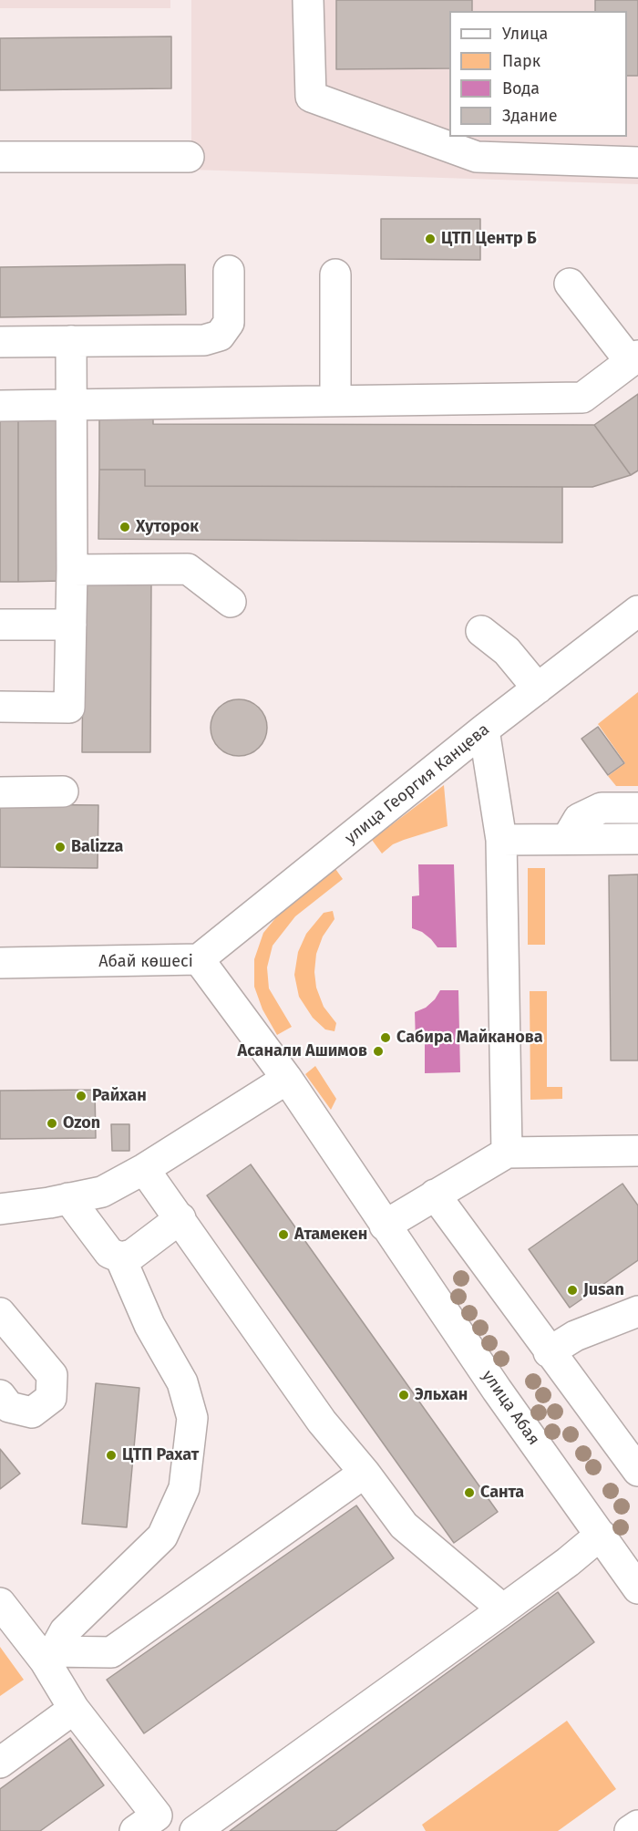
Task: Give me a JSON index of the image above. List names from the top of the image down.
{
  "streets": {
    "street": ["улица Георгия Канцева", "Абай көшесі", "улица Абая"]
  },
  "crossings": [
    ["улица Георгия Канцева", "Абай көшесі"],
    ["Абай көшесі", "улица Абая"]
  ],
  "places": [
    "ЦТП Центр Б",
    "Хуторок",
    "Balizza",
    "Сабира Майканова",
    "Асанали Ашимов",
    "Райхан",
    "Ozon",
    "Атамекен",
    "Jusan",
    "Эльхан",
    "ЦТП Рахат",
    "Санта"
  ],
  "legend": [
    "Улица",
    "Парк",
    "Вода",
    "Здание"
  ]
}
